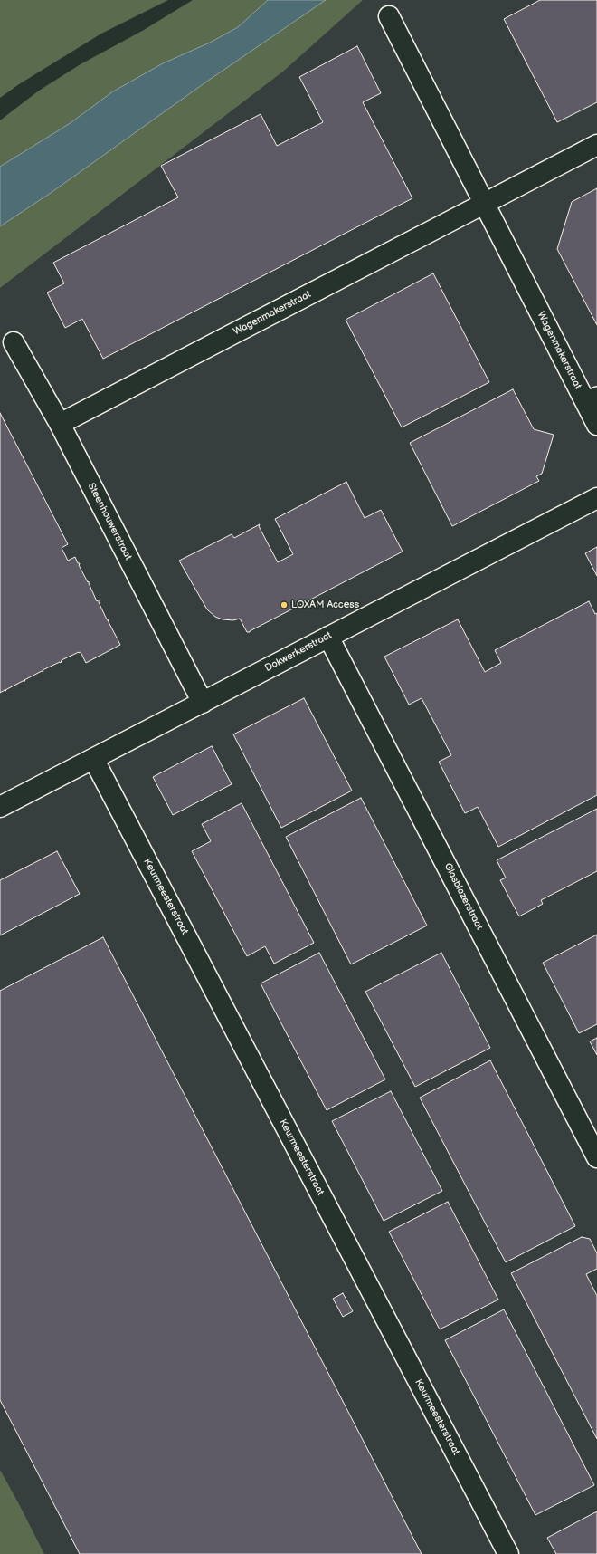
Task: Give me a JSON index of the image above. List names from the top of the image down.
{
  "streets": {
    "street": [
      "Wagenmakerstraat",
      "Steenhouwerstraat",
      "Dokwerkerstraat",
      "Keurmeesterstraat",
      "Glasblazerstraat"
    ]
  },
  "crossings": [
    ["Wagenmakerstraat", "Steenhouwerstraat"],
    ["Steenhouwerstraat", "Dokwerkerstraat"],
    ["Dokwerkerstraat", "Keurmeesterstraat"],
    ["Dokwerkerstraat", "Glasblazerstraat"]
  ],
  "places": ["LOXAM Access"]
}
